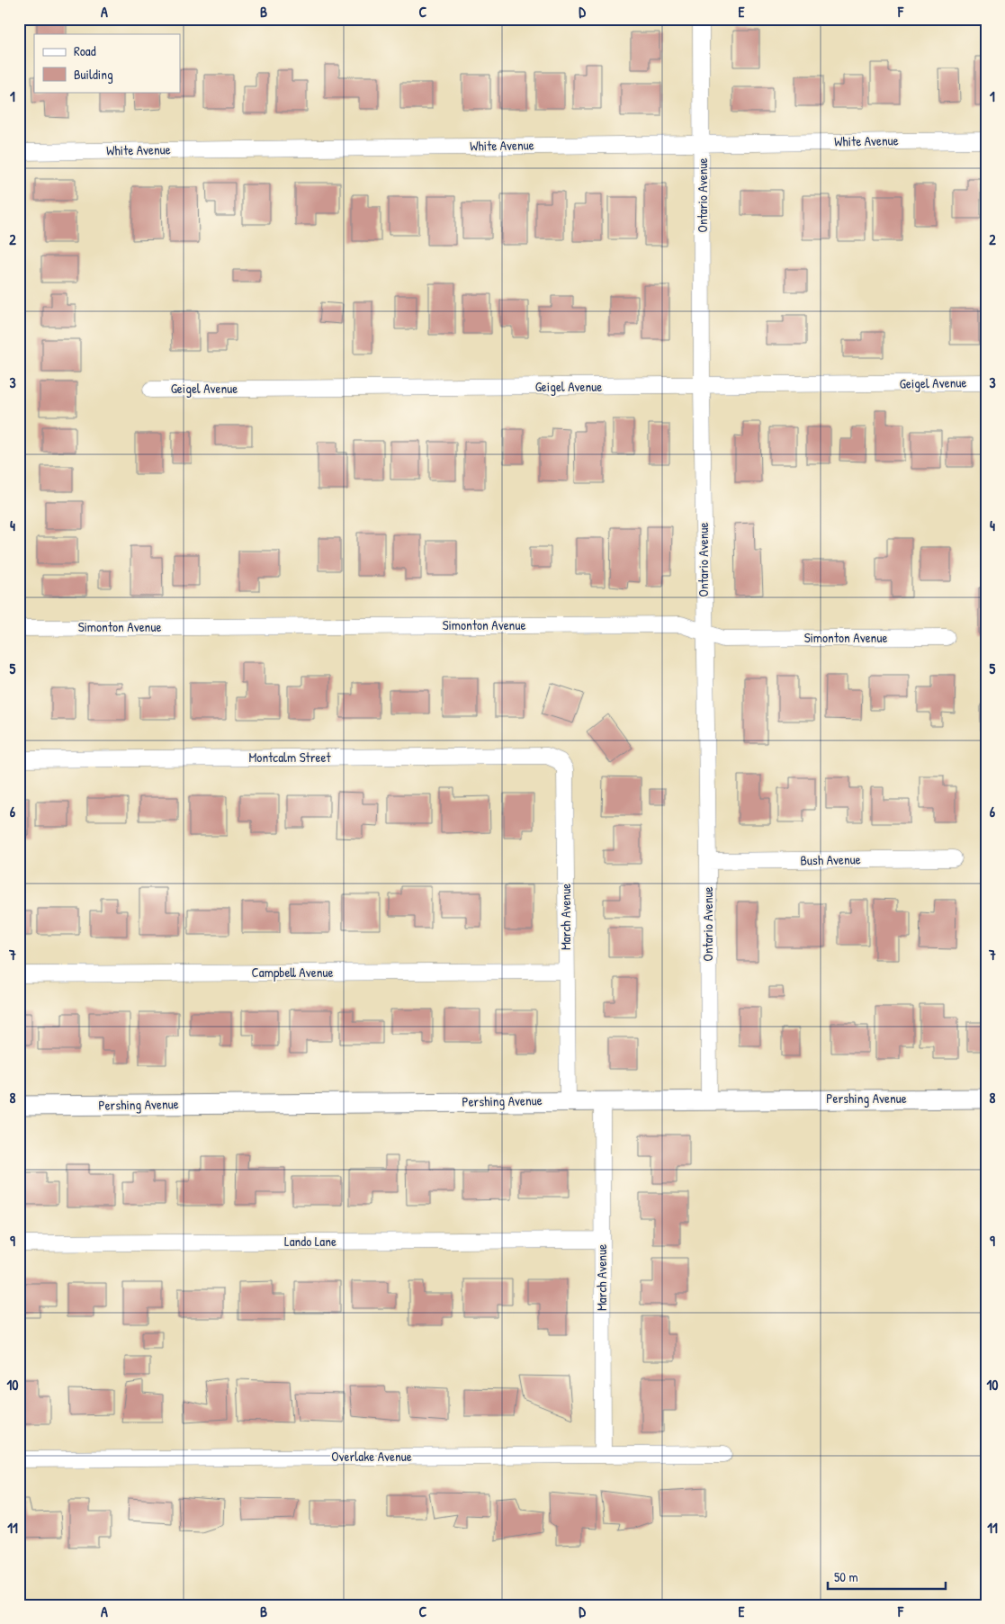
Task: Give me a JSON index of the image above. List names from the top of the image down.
{
  "streets": {
    "street": [
      "White Avenue",
      "Ontario Avenue",
      "Geigel Avenue",
      "Simonton Avenue",
      "Montcalm Street",
      "Bush Avenue",
      "March Avenue",
      "Campbell Avenue",
      "Pershing Avenue",
      "Lando Lane",
      "Overlake Avenue"
    ]
  },
  "crossings": [
    ["White Avenue", "Ontario Avenue"],
    ["Ontario Avenue", "Geigel Avenue"],
    ["Ontario Avenue", "Simonton Avenue"],
    ["Ontario Avenue", "Bush Avenue"],
    ["Ontario Avenue", "Pershing Avenue"],
    ["Montcalm Street", "March Avenue"],
    ["March Avenue", "Campbell Avenue"],
    ["March Avenue", "Pershing Avenue"],
    ["March Avenue", "Lando Lane"],
    ["March Avenue", "Overlake Avenue"]
  ],
  "legend": ["Road", "Building"],
  "scale_bar": "50 m",
  "grid": {
    "columns": [
      "A",
      "B",
      "C",
      "D",
      "E",
      "F"
    ],
    "rows": [
      "1",
      "2",
      "3",
      "4",
      "5",
      "6",
      "7",
      "8",
      "9",
      "10",
      "11"
    ]
  }
}
